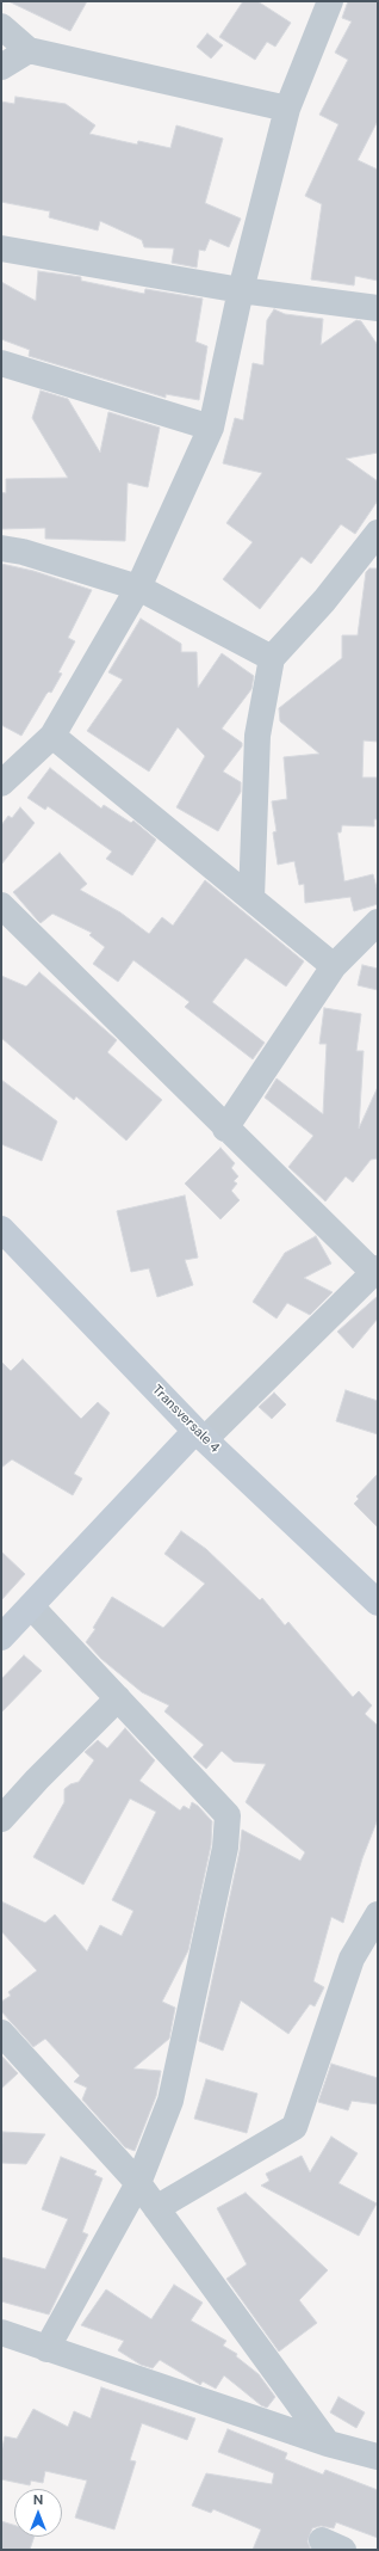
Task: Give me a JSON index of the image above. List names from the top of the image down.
{
  "streets": {
    "main road": ["Transversale 4"]
  },
  "north": "top"
}
